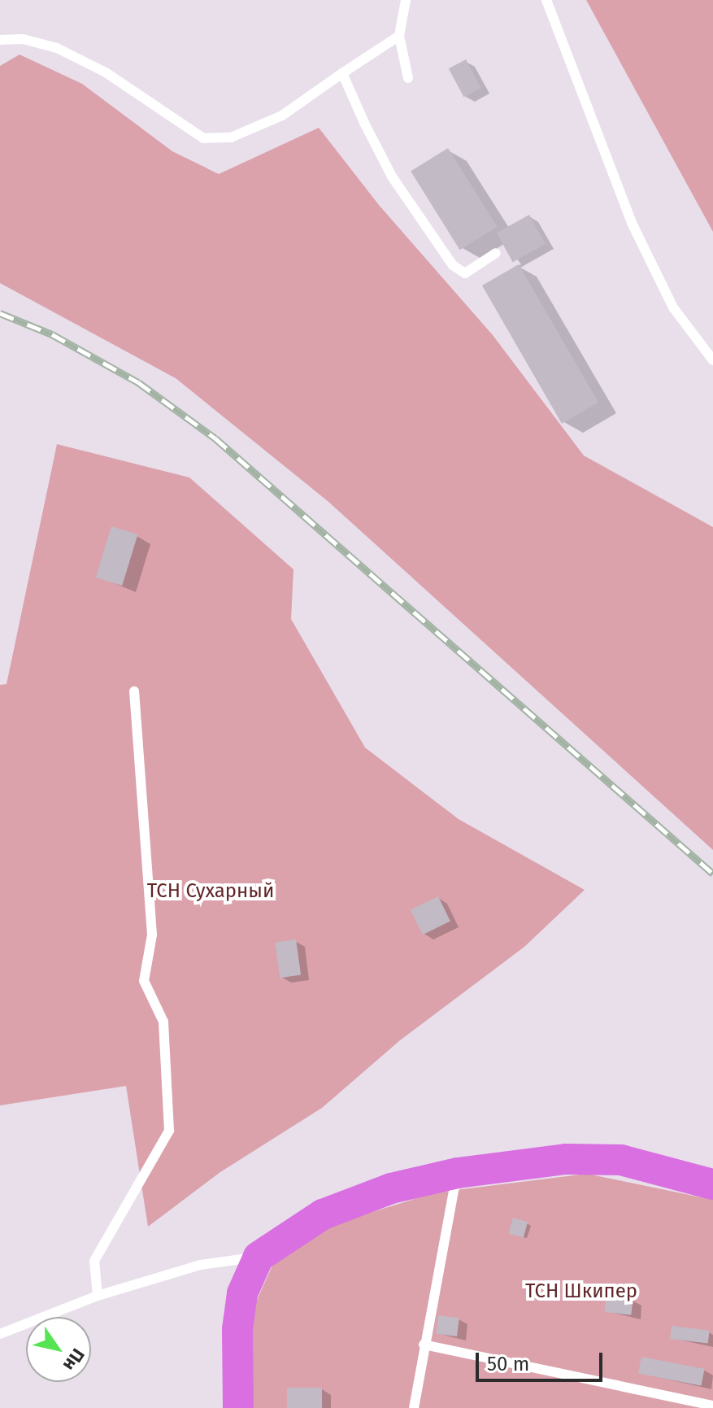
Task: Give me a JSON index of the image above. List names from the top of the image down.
{
  "parks": ["ТСН Сухарный", "ТСН Шкипер"],
  "scale_bar": "50 m",
  "north": "bottom right"
}
